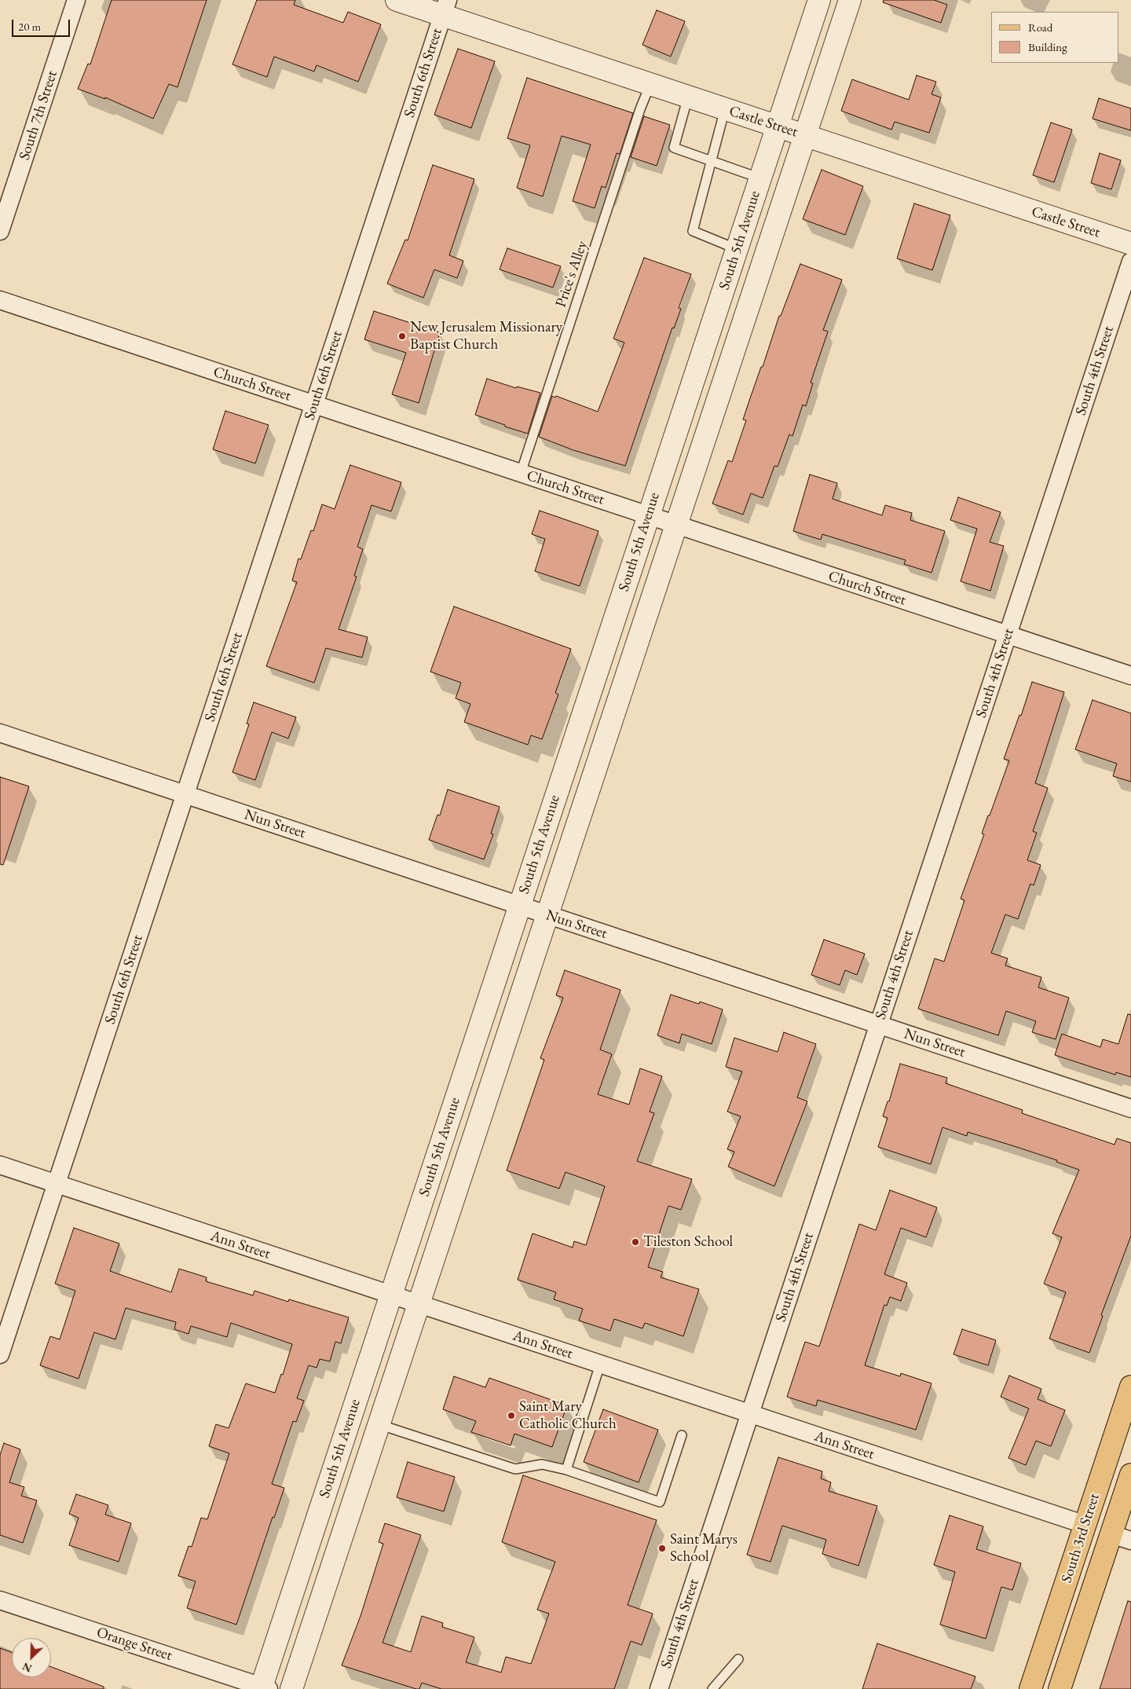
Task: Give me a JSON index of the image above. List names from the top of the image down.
{
  "streets": {
    "main road": ["South 3rd Street"],
    "street": [
      "South 6th Street",
      "South 7th Street",
      "Castle Street",
      "South 5th Avenue",
      "South 4th Street",
      "Church Street",
      "Nun Street",
      "Ann Street",
      "Orange Street"
    ],
    "lane": ["Price's Alley"]
  },
  "crossings": [
    ["South 6th Street", "Castle Street"],
    ["South 6th Street", "Church Street"],
    ["South 6th Street", "Nun Street"],
    ["South 6th Street", "Ann Street"],
    ["Castle Street", "South 5th Avenue"],
    ["Castle Street", "Price's Alley"],
    ["South 5th Avenue", "Church Street"],
    ["South 5th Avenue", "Nun Street"],
    ["South 5th Avenue", "Ann Street"],
    ["South 5th Avenue", "Orange Street"],
    ["Price's Alley", "Church Street"],
    ["South 4th Street", "Church Street"],
    ["South 4th Street", "Nun Street"],
    ["South 4th Street", "Ann Street"],
    ["Ann Street", "South 3rd Street"]
  ],
  "places": [
    "New Jerusalem Missionary Baptist Church",
    "Tileston School",
    "Saint Mary Catholic Church",
    "Saint Marys School"
  ],
  "legend": ["Road", "Building"],
  "scale_bar": "20 m",
  "north": "bottom left"
}
